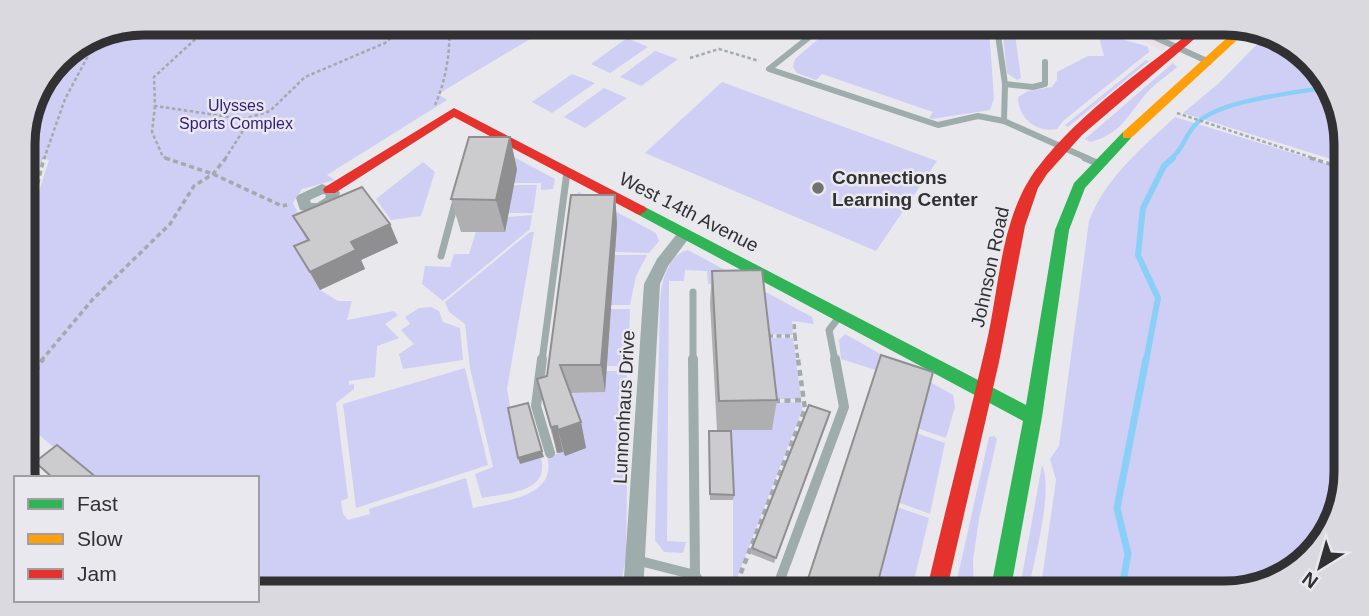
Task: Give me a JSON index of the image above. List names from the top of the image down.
{
  "streets": {
    "main road": ["West 14th Avenue", "Johnson Road"],
    "street": ["Lunnonhaus Drive"]
  },
  "crossings": [
    ["West 14th Avenue", "Johnson Road"],
    ["West 14th Avenue", "Lunnonhaus Drive"]
  ],
  "parks": ["Ulysses Sports Complex"],
  "places": ["Connections Learning Center"],
  "legend": ["Fast", "Slow", "Jam"],
  "north": "bottom left"
}
